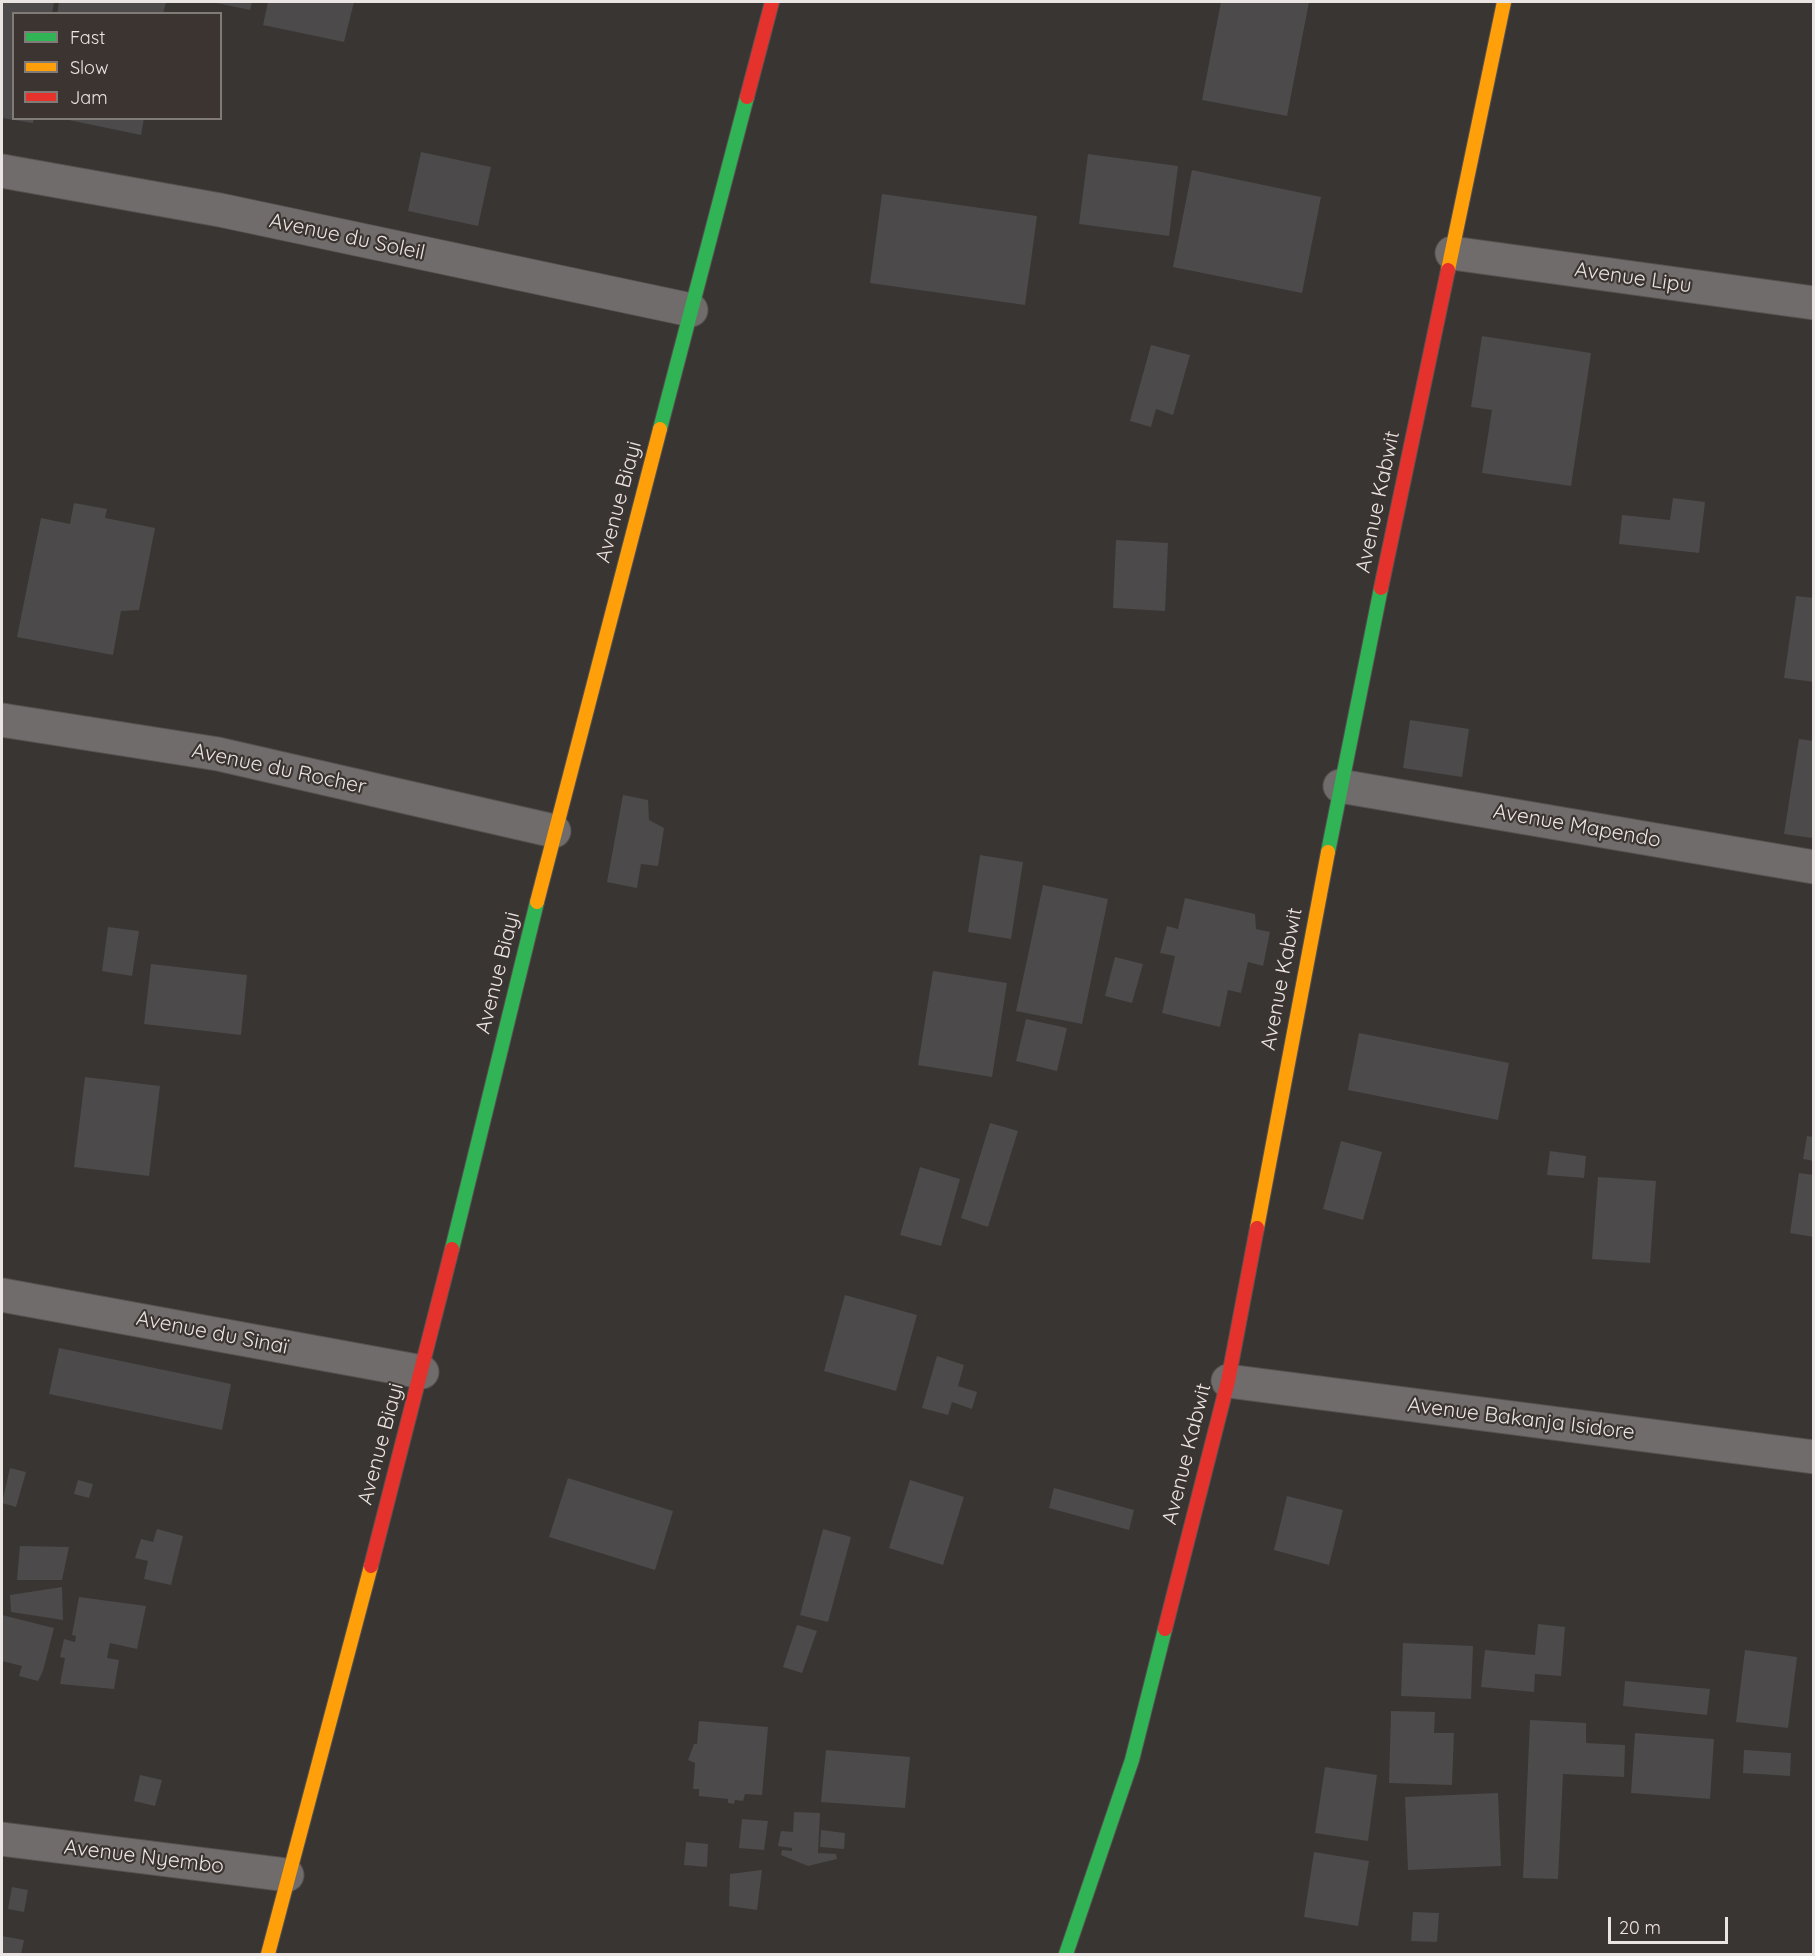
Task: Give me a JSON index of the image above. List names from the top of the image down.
{
  "streets": {
    "street": [
      "Avenue du Soleil",
      "Avenue Lipu",
      "Avenue Biayi",
      "Avenue Kabwit",
      "Avenue du Rocher",
      "Avenue Mapendo",
      "Avenue du Sinaï",
      "Avenue Bakanja Isidore",
      "Avenue Nyembo"
    ]
  },
  "crossings": [
    ["Avenue du Soleil", "Avenue Biayi"],
    ["Avenue Lipu", "Avenue Kabwit"],
    ["Avenue Biayi", "Avenue du Rocher"],
    ["Avenue Biayi", "Avenue du Sinaï"],
    ["Avenue Biayi", "Avenue Nyembo"],
    ["Avenue Kabwit", "Avenue Mapendo"],
    ["Avenue Kabwit", "Avenue Bakanja Isidore"]
  ],
  "legend": ["Fast", "Slow", "Jam"],
  "scale_bar": "20 m"
}
